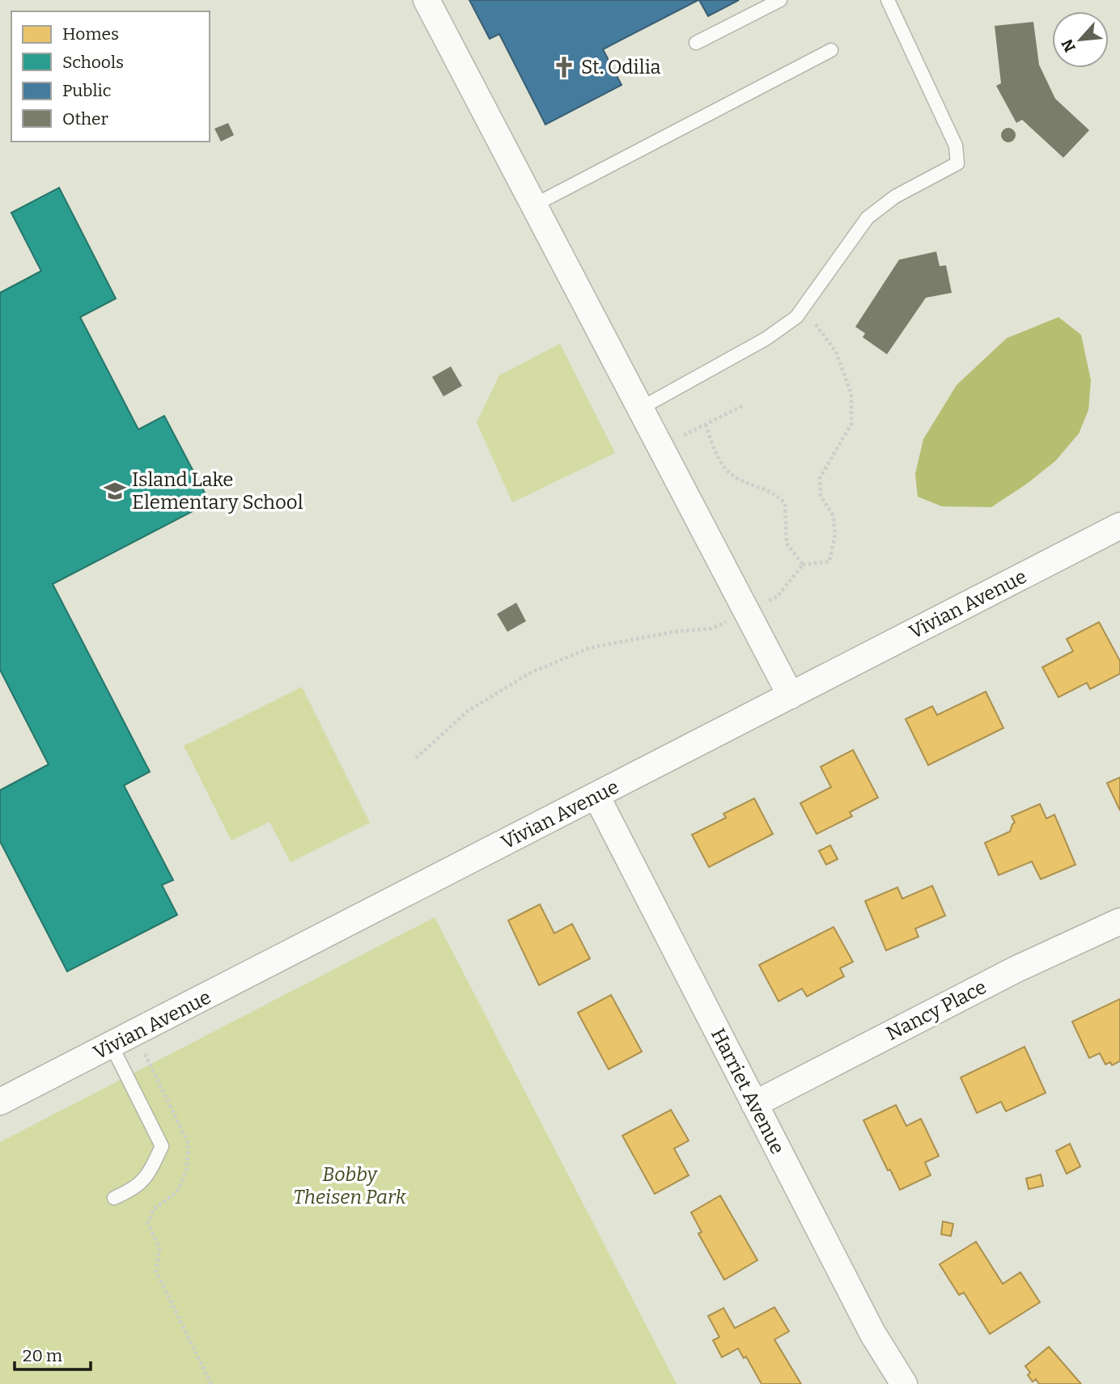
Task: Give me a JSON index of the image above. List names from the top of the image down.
{
  "streets": {
    "street": ["Vivian Avenue", "Nancy Place", "Harriet Avenue"]
  },
  "crossings": [
    ["Vivian Avenue", "Harriet Avenue"],
    ["Nancy Place", "Harriet Avenue"]
  ],
  "parks": ["Bobby Theisen Park"],
  "places": {
    "church": ["St. Odilia"],
    "school or university": ["Island Lake Elementary School"]
  },
  "legend": [
    "Homes",
    "Schools",
    "Public",
    "Other"
  ],
  "scale_bar": "20 m",
  "north": "bottom left"
}
